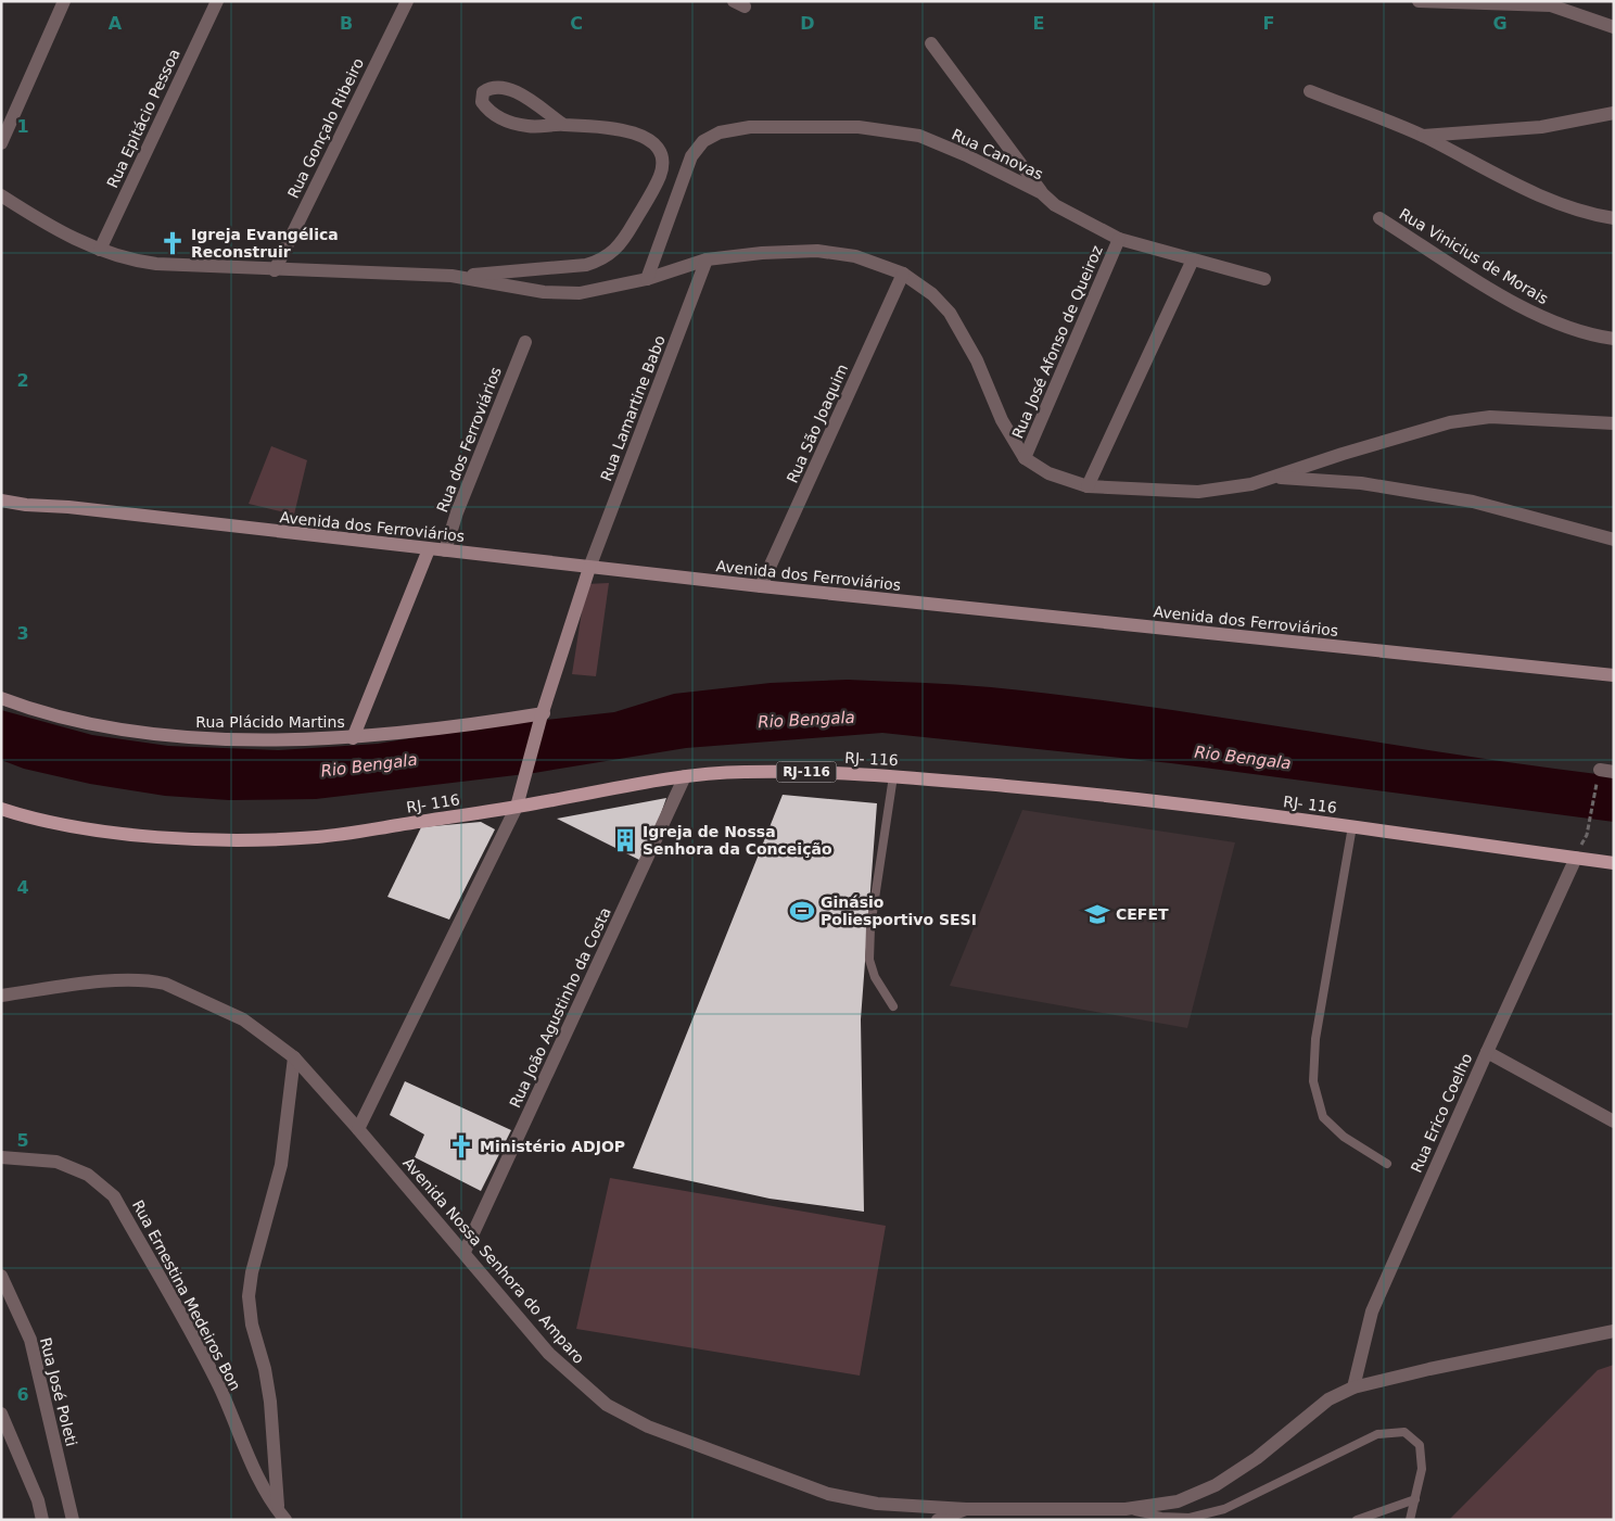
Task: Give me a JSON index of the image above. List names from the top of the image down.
{
  "streets": {
    "main road": [
      "Avenida dos Ferroviários",
      "Rua Plácido Martins",
      "RJ- 116",
      "RJ-116"
    ],
    "street": [
      "Rua Epitácio Pessoa",
      "Rua Gonçalo Ribeiro",
      "Rua Canovas",
      "Rua Vinicius de Morais",
      "Rua José Afonso de Queiroz",
      "Rua Lamartine Babo",
      "Rua São Joaquim",
      "Rua dos Ferroviários",
      "Rua João Agustinho da Costa",
      "Rua Erico Coelho",
      "Avenida Nossa Senhora do Amparo",
      "Rua Ernestina Medeiros Bon",
      "Rua José Poleti"
    ]
  },
  "crossings": [
    ["Rua Canovas", "Rua José Afonso de Queiroz"],
    ["Rua Lamartine Babo", "Avenida dos Ferroviários"],
    ["Rua São Joaquim", "Avenida dos Ferroviários"],
    ["Rua dos Ferroviários", "Avenida dos Ferroviários"],
    ["RJ- 116", "Rua João Agustinho da Costa"],
    ["RJ- 116", "Rua Erico Coelho"],
    ["Rua João Agustinho da Costa", "Avenida Nossa Senhora do Amparo"],
    ["Rua Erico Coelho", "Avenida Nossa Senhora do Amparo"]
  ],
  "water": ["Rio Bengala"],
  "places": {
    "church": ["Igreja Evangélica Reconstruir", "Ministério ADJOP"],
    "building": ["Igreja de Nossa Senhora da Conceição"],
    "sports": ["Ginásio Poliesportivo SESI"],
    "school or university": ["CEFET"]
  },
  "grid": {
    "columns": [
      "A",
      "B",
      "C",
      "D",
      "E",
      "F",
      "G"
    ],
    "rows": [
      "1",
      "2",
      "3",
      "4",
      "5",
      "6"
    ]
  }
}
